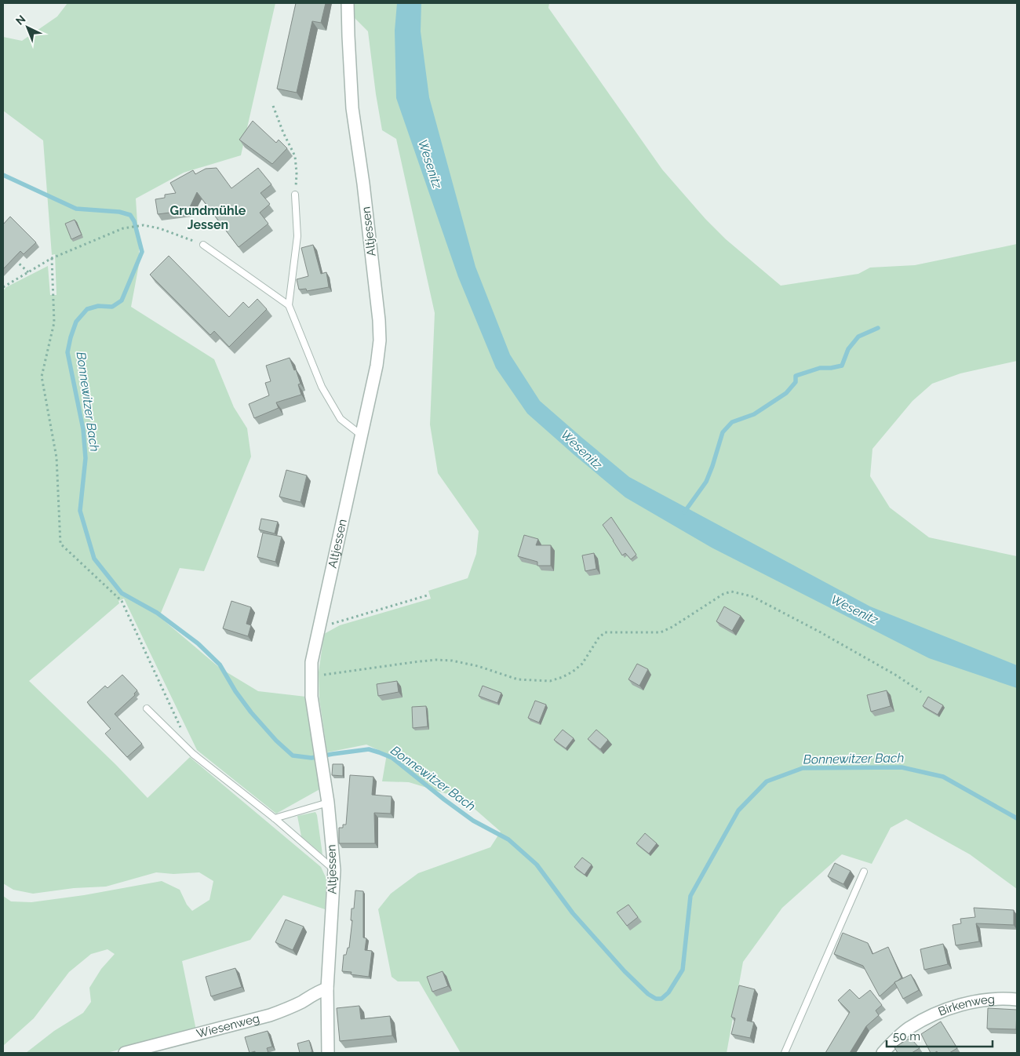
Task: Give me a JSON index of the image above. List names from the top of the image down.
{
  "streets": {
    "street": ["Altjessen", "Birkenweg", "Wiesenweg"]
  },
  "crossings": [
    ["Altjessen", "Wiesenweg"]
  ],
  "districts": ["Grundmühle Jessen"],
  "water": ["Wesenitz", "Bonnewitzer Bach"],
  "scale_bar": "50 m",
  "north": "top left"
}
